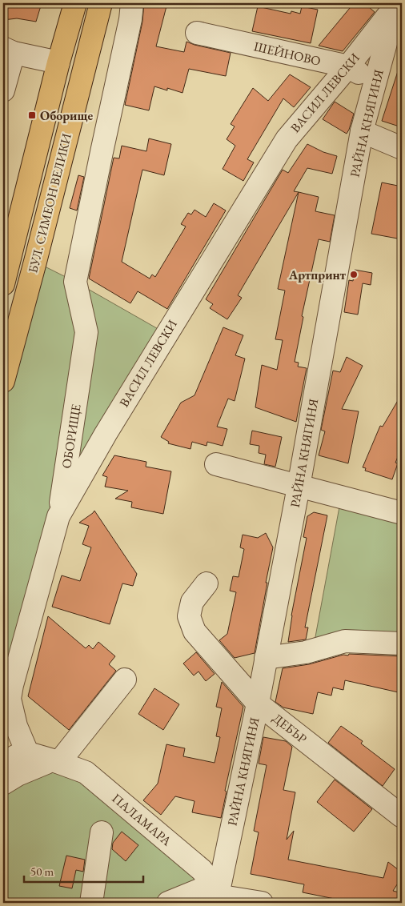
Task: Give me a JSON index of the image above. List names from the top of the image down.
{
  "streets": {
    "main road": ["БУЛ. СИМЕОН ВЕЛИКИ"],
    "street": [
      "ШЕЙНОВО",
      "ВАСИЛ ЛЕВСКИ",
      "РАЙНА КНЯГИНЯ",
      "ОБОРИЩЕ",
      "ДЕБЪР",
      "ПАЛАМАРА"
    ]
  },
  "crossings": [
    ["ШЕЙНОВО", "ВАСИЛ ЛЕВСКИ"],
    ["ШЕЙНОВО", "РАЙНА КНЯГИНЯ"],
    ["ВАСИЛ ЛЕВСКИ", "РАЙНА КНЯГИНЯ"],
    ["ВАСИЛ ЛЕВСКИ", "ОБОРИЩЕ"],
    ["ВАСИЛ ЛЕВСКИ", "ПАЛАМАРА"],
    ["РАЙНА КНЯГИНЯ", "ДЕБЪР"],
    ["РАЙНА КНЯГИНЯ", "ПАЛАМАРА"]
  ],
  "places": {
    "transit": ["Оборище"],
    "other": ["Артпринт"]
  },
  "scale_bar": "50 m"
}
